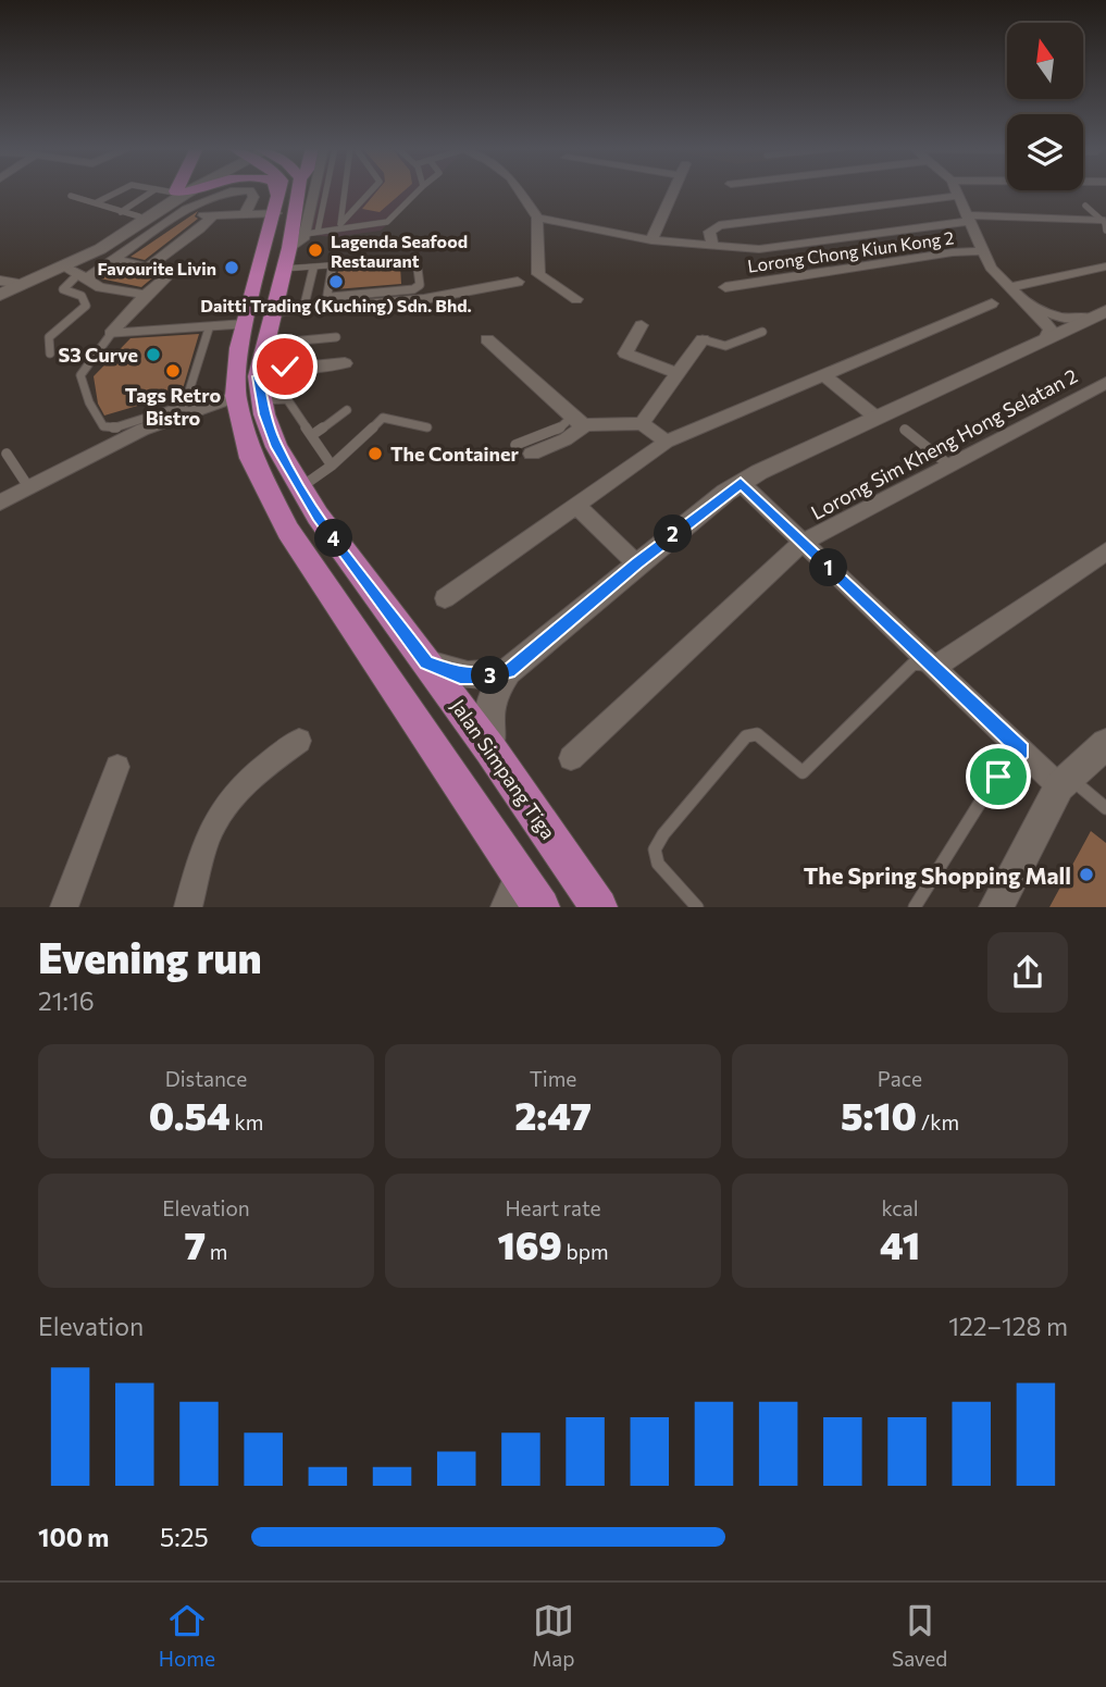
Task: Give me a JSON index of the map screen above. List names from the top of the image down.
{
  "streets": {
    "main road": ["Jalan Simpang Tiga"],
    "street": ["Lorong Chong Kiun Kong 2", "Lorong Sim Kheng Hong Selatan 2"]
  },
  "places": [
    "Lagenda Seafood Restaurant",
    "Favourite Livin",
    "Daitti Trading (Kuching) Sdn. Bhd.",
    "S3 Curve",
    "Tags Retro Bistro",
    "The Container",
    "The Spring Shopping Mall"
  ],
  "north": "top",
  "page": {
    "pins": [
      "2",
      "4",
      "1",
      "3"
    ],
    "heading": ["Evening run", "21:16"],
    "stats": [
      ["Distance", "0.54 km"],
      ["Time", "2:47"],
      ["Pace", "5:10 /km"],
      ["Elevation", "7 m"],
      ["Heart rate", "169 bpm"],
      ["kcal", "41"]
    ],
    "chart": ["Elevation", "122–128 m"],
    "list": [
      {
        "name": "100 m",
        "note": "5:25"
      }
    ],
    "tabs": ["Home", "Map", "Saved"]
  }
}
